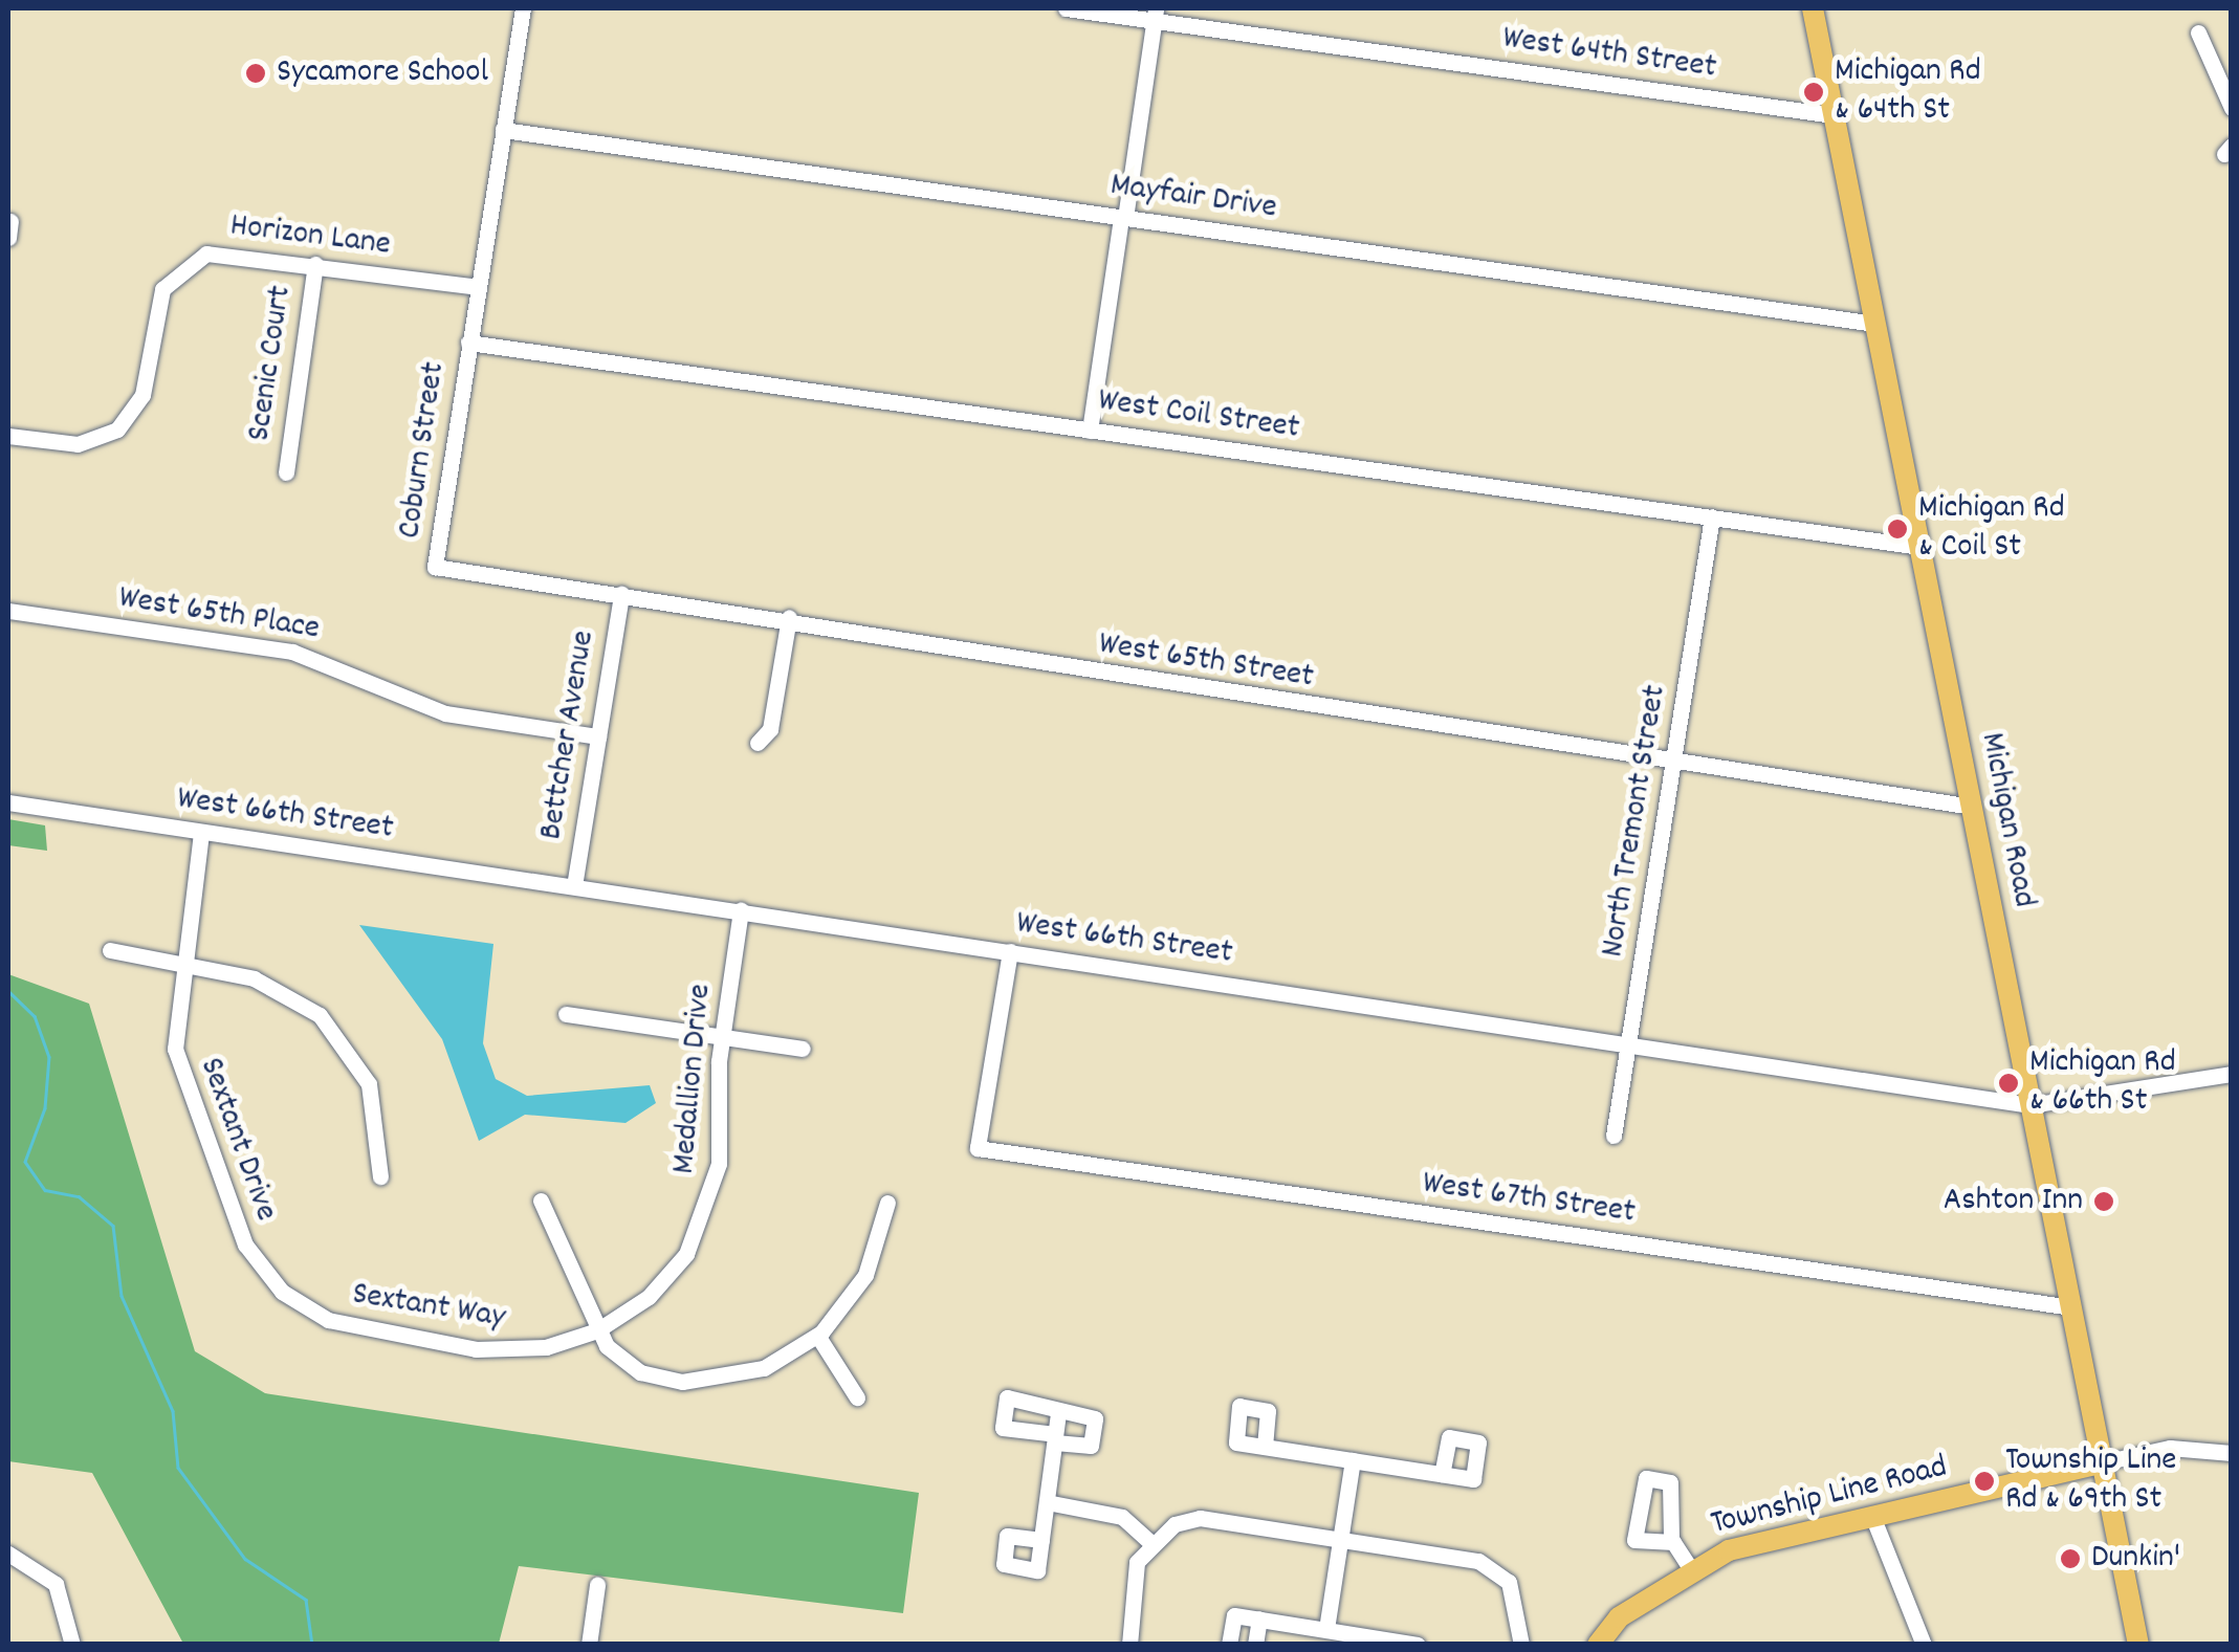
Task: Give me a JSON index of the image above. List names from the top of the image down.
{
  "streets": {
    "main road": ["Michigan Road", "Township Line Road"],
    "street": [
      "West 64th Street",
      "Mayfair Drive",
      "Horizon Lane",
      "Scenic Court",
      "West Coil Street",
      "Coburn Street",
      "West 65th Place",
      "West 65th Street",
      "Bettcher Avenue",
      "West 66th Street",
      "North Tremont Street",
      "Medallion Drive",
      "Sextant Drive",
      "West 67th Street",
      "Sextant Way"
    ]
  },
  "crossings": [
    ["West 64th Street", "Michigan Road"],
    ["Mayfair Drive", "Coburn Street"],
    ["Mayfair Drive", "Michigan Road"],
    ["Horizon Lane", "Scenic Court"],
    ["Horizon Lane", "Coburn Street"],
    ["West Coil Street", "Coburn Street"],
    ["West Coil Street", "Michigan Road"],
    ["West Coil Street", "North Tremont Street"],
    ["Coburn Street", "West 65th Street"],
    ["West 65th Place", "Bettcher Avenue"],
    ["West 65th Street", "Bettcher Avenue"],
    ["West 65th Street", "Michigan Road"],
    ["West 65th Street", "North Tremont Street"],
    ["Bettcher Avenue", "West 66th Street"],
    ["West 66th Street", "Michigan Road"],
    ["West 66th Street", "North Tremont Street"],
    ["West 66th Street", "Medallion Drive"],
    ["West 66th Street", "Sextant Drive"],
    ["West 66th Street", "West 67th Street"],
    ["Michigan Road", "West 67th Street"],
    ["Michigan Road", "Township Line Road"],
    ["Medallion Drive", "Sextant Way"],
    ["Sextant Drive", "Sextant Way"]
  ],
  "places": [
    "Sycamore School",
    "Michigan Rd & 64th St",
    "Michigan Rd & Coil St",
    "Michigan Rd & 66th St",
    "Ashton Inn",
    "Township Line Rd & 69th St",
    "Dunkin'"
  ]
}
